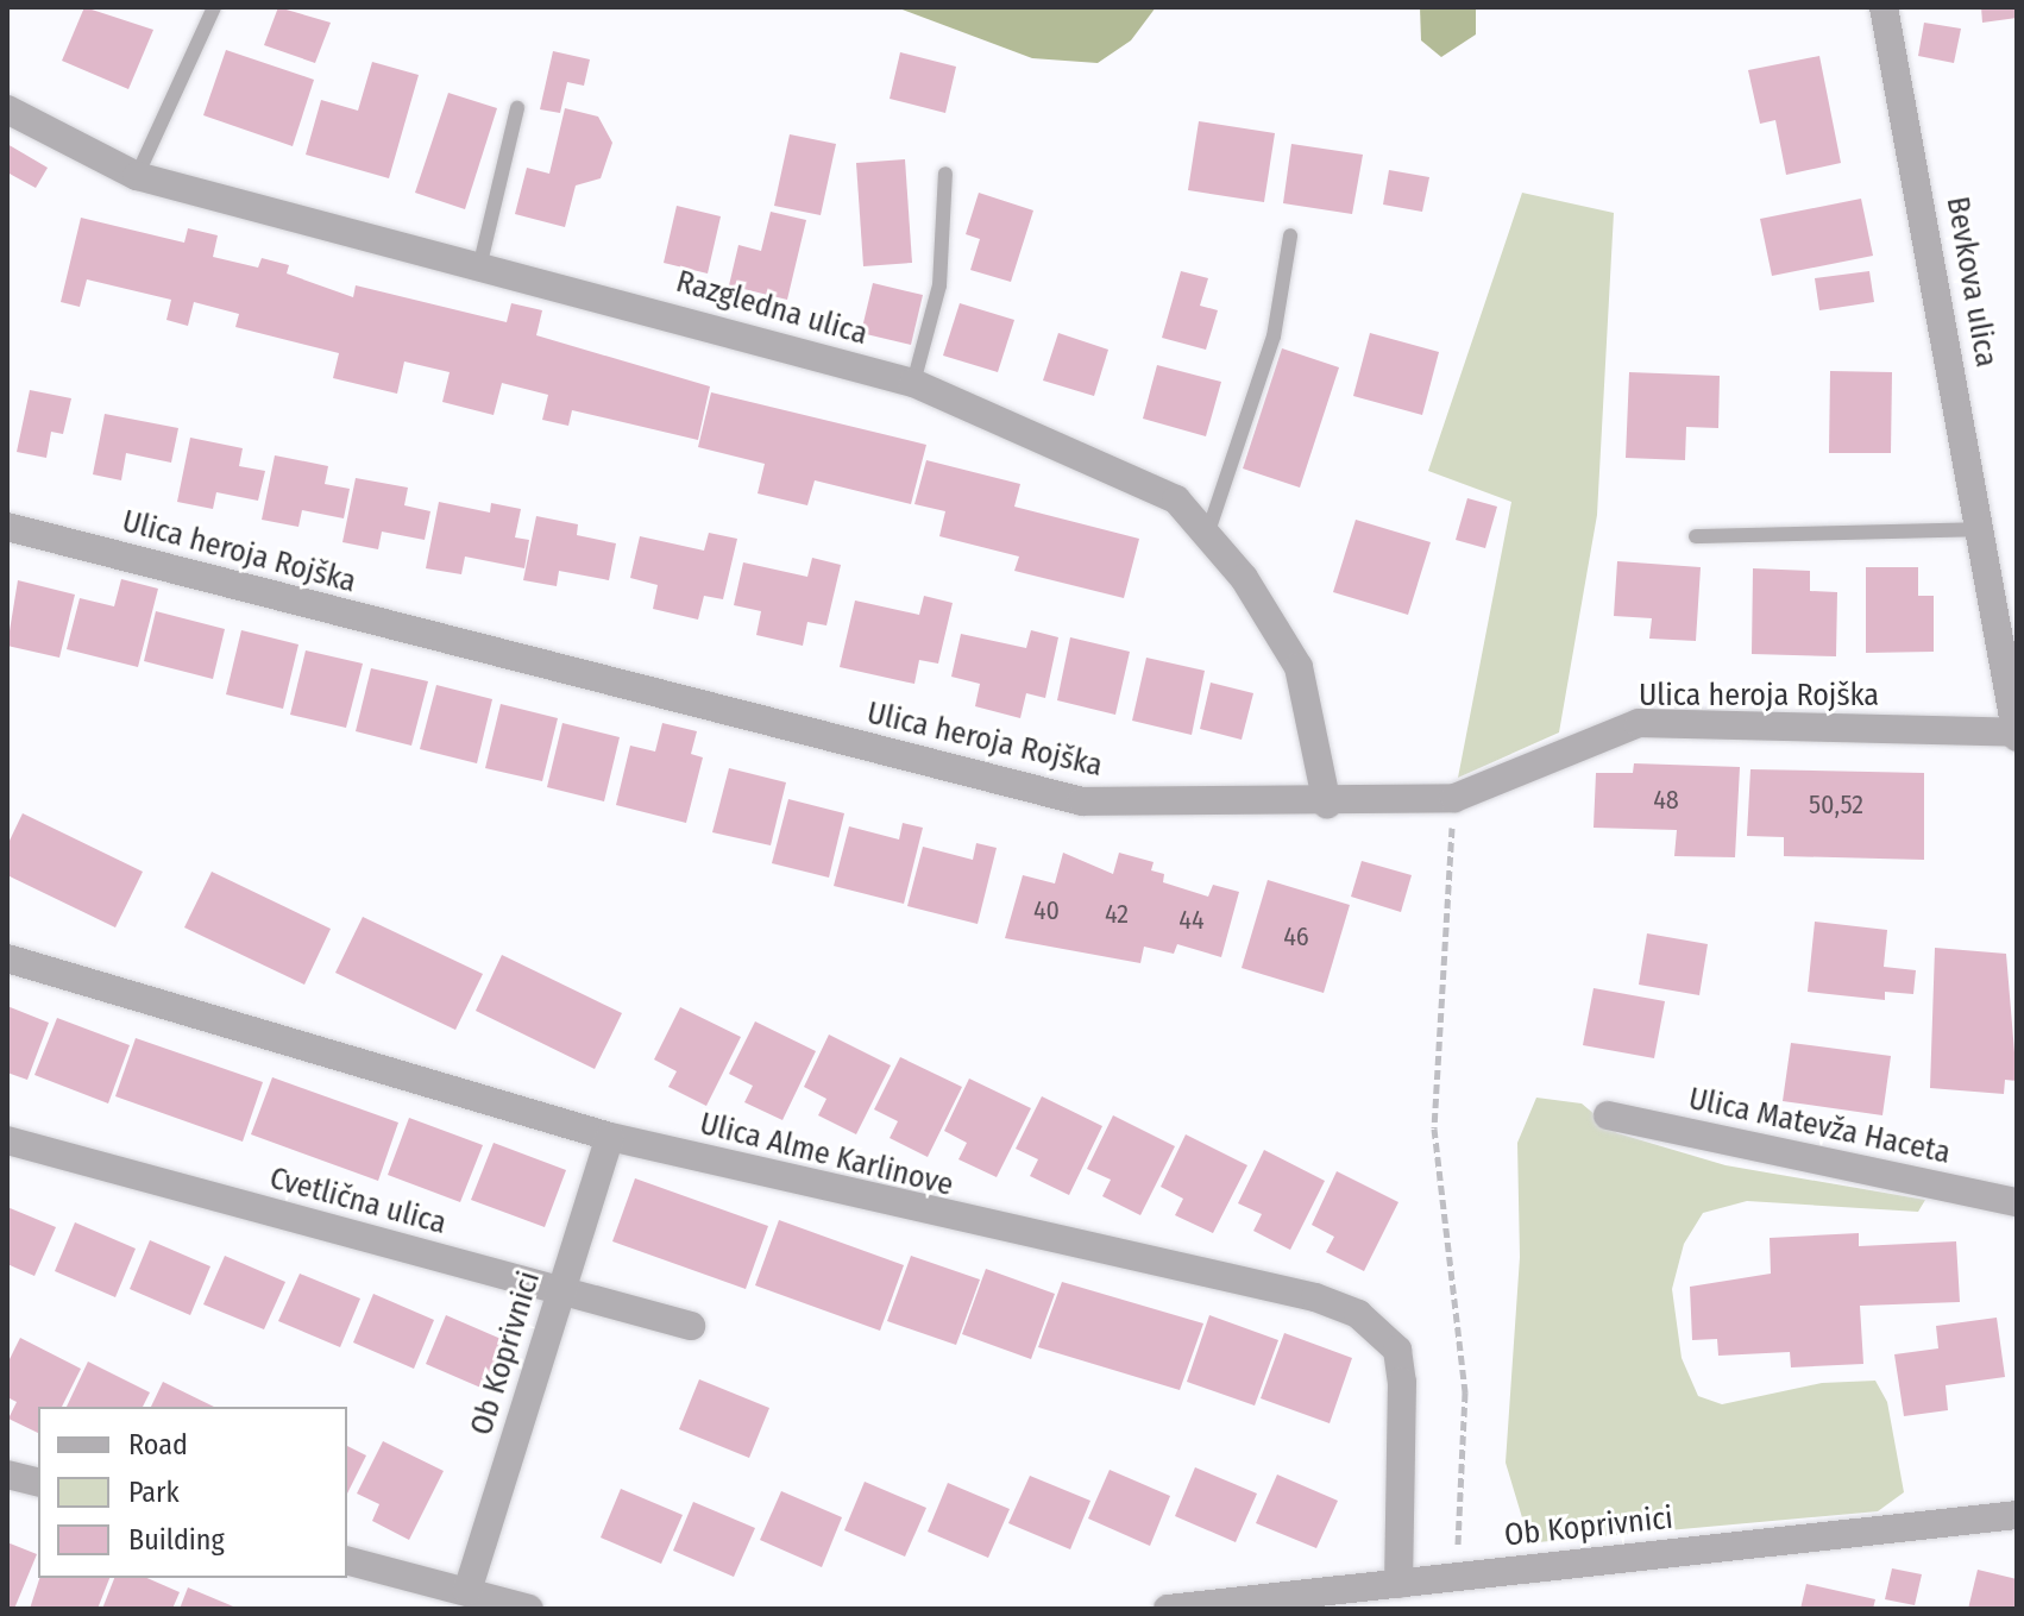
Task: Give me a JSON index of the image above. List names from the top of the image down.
{
  "streets": {
    "street": [
      "Bevkova ulica",
      "Razgledna ulica",
      "Ulica heroja Rojška",
      "Ulica Matevža Haceta",
      "Ulica Alme Karlinove",
      "Cvetlična ulica",
      "Ob Koprivnici"
    ]
  },
  "crossings": [
    ["Bevkova ulica", "Ulica heroja Rojška"],
    ["Razgledna ulica", "Ulica heroja Rojška"],
    ["Ulica Alme Karlinove", "Ob Koprivnici"],
    ["Cvetlična ulica", "Ob Koprivnici"]
  ],
  "house_numbers": [
    "48",
    "50,52",
    "40",
    "42",
    "44",
    "46"
  ],
  "legend": ["Road", "Park", "Building"]
}
